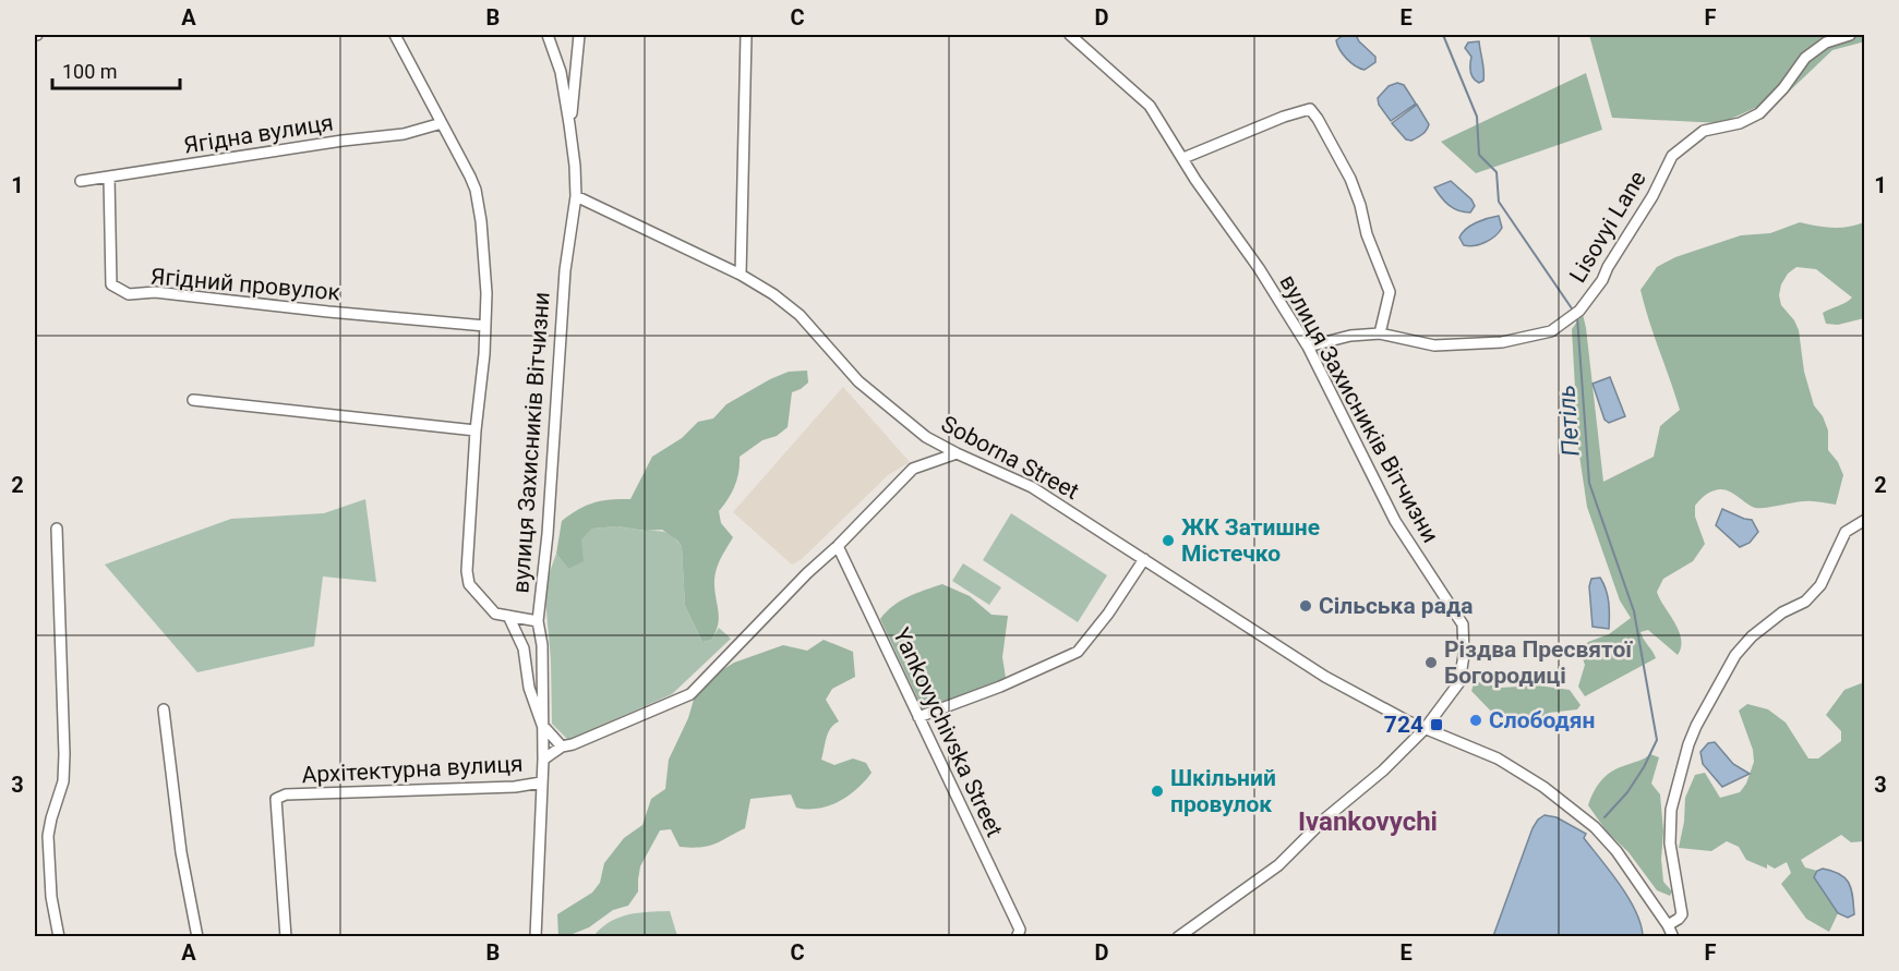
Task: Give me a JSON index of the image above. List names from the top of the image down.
{
  "streets": {
    "street": [
      "Ягідна вулиця",
      "Lisovyi Lane",
      "Ягідний провулок",
      "вулиця Захисників Вітчизни",
      "Soborna Street",
      "Yankovychivska Street",
      "Архітектурна вулиця"
    ]
  },
  "crossings": [
    ["Ягідна вулиця", "Ягідний провулок"],
    ["Ягідна вулиця", "вулиця Захисників Вітчизни"],
    ["Lisovyi Lane", "вулиця Захисників Вітчизни"],
    ["Ягідний провулок", "вулиця Захисників Вітчизни"],
    ["вулиця Захисників Вітчизни", "Soborna Street"]
  ],
  "districts": ["Ivankovychi"],
  "water": ["Петіль"],
  "places": {
    "other": [
      "ЖК Затишне Містечко",
      "Cільська рада",
      "Різдва Пресвятої Богородиці",
      "Слободян",
      "Шкільний провулок"
    ],
    "transit": ["724"]
  },
  "scale_bar": "100 m",
  "grid": {
    "columns": [
      "A",
      "B",
      "C",
      "D",
      "E",
      "F"
    ],
    "rows": ["1", "2", "3"]
  }
}
